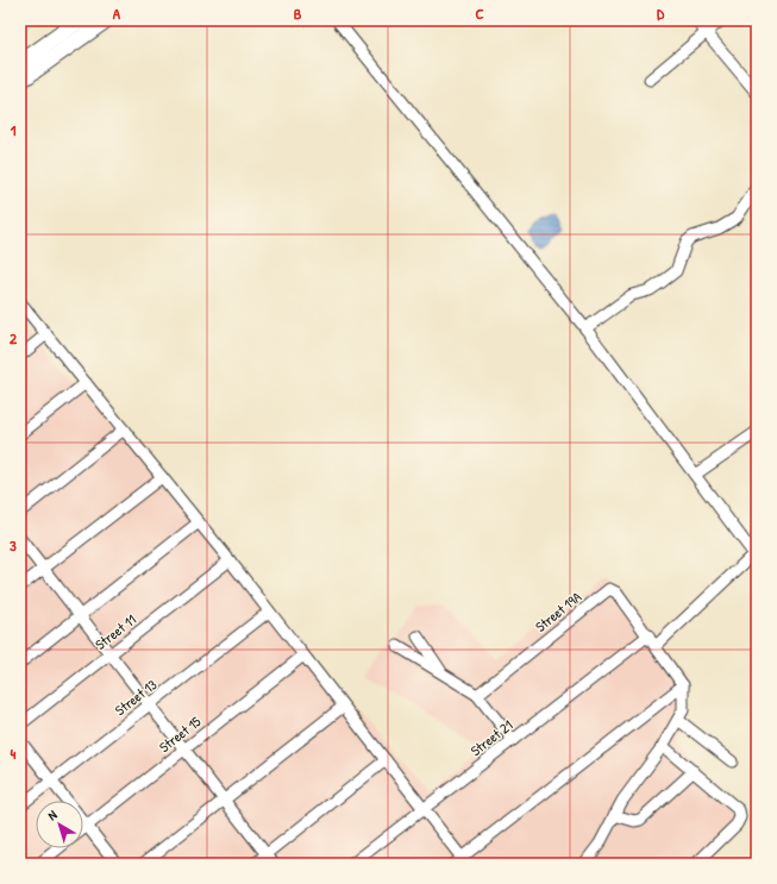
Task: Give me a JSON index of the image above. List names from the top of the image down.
{
  "streets": {
    "street": [
      "Street 19A",
      "Street 11",
      "Street 13",
      "Street 15",
      "Street 21"
    ]
  },
  "crossings": [
    ["Street 19A", "Street 21"]
  ],
  "north": "top left",
  "grid": {
    "columns": [
      "A",
      "B",
      "C",
      "D"
    ],
    "rows": [
      "1",
      "2",
      "3",
      "4"
    ]
  }
}
